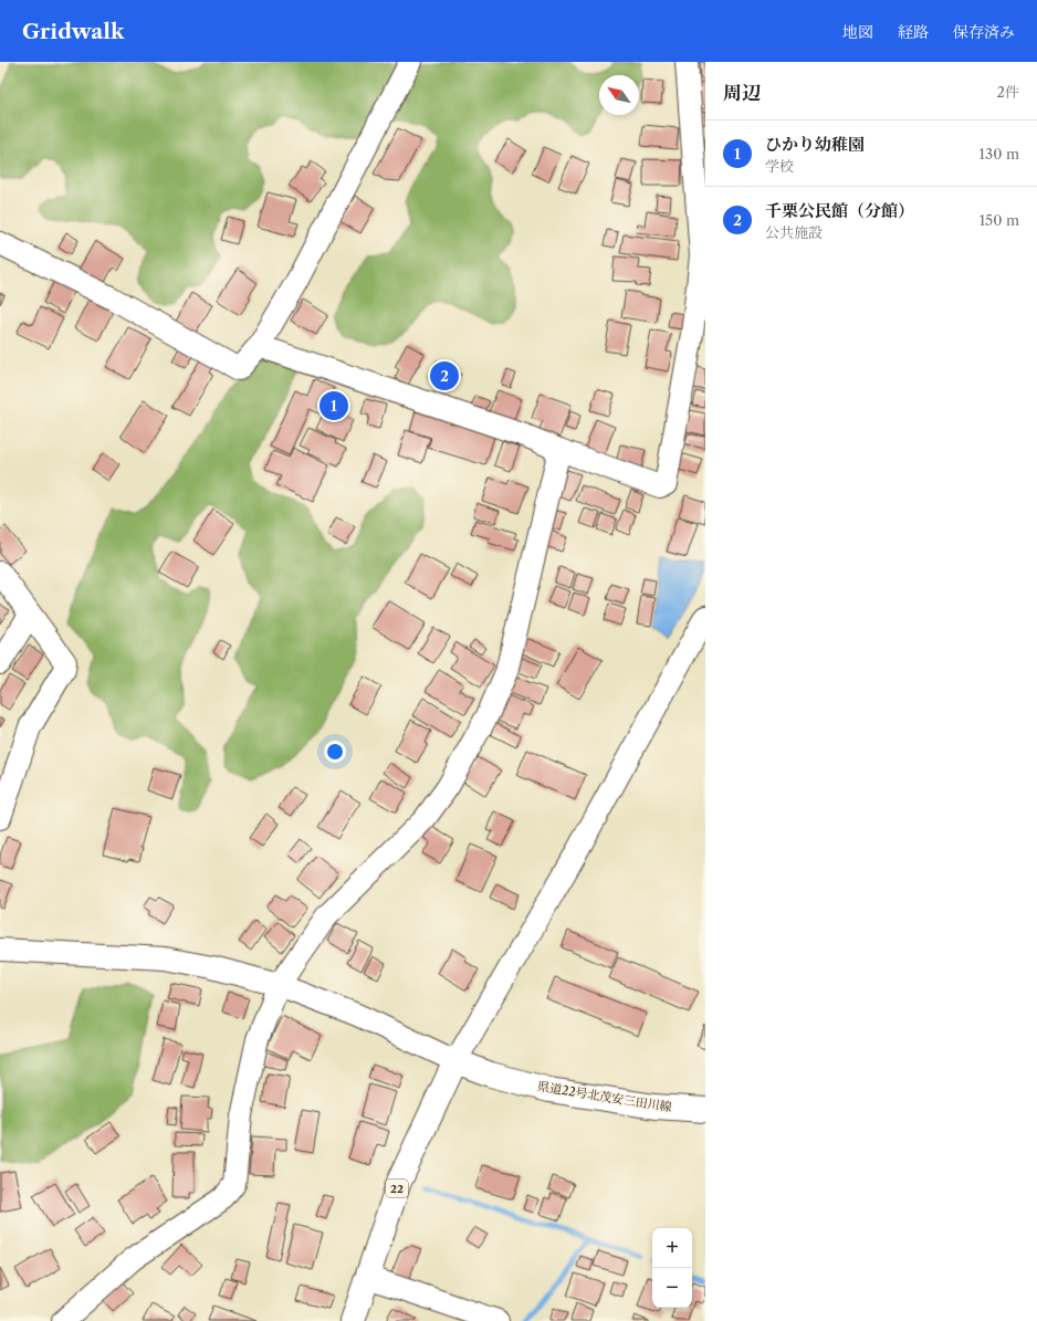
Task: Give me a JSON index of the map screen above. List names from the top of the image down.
{
  "streets": {
    "main road": ["県道22号北茂安三田川線", "22"]
  },
  "crossings": [
    ["県道22号北茂安三田川線", "22"]
  ],
  "north": "top left",
  "page": {
    "header": "Gridwalk",
    "nav": ["地図", "経路", "保存済み"],
    "heading": ["周辺", "2件"],
    "list": [
      {
        "mark": "1",
        "name": "ひかり幼稚園",
        "note": "学校",
        "value": "130 m"
      },
      {
        "mark": "2",
        "name": "千栗公民館（分館）",
        "note": "公共施設",
        "value": "150 m"
      }
    ],
    "pins": ["2", "1"],
    "map_buttons": ["+", "−"]
  }
}
